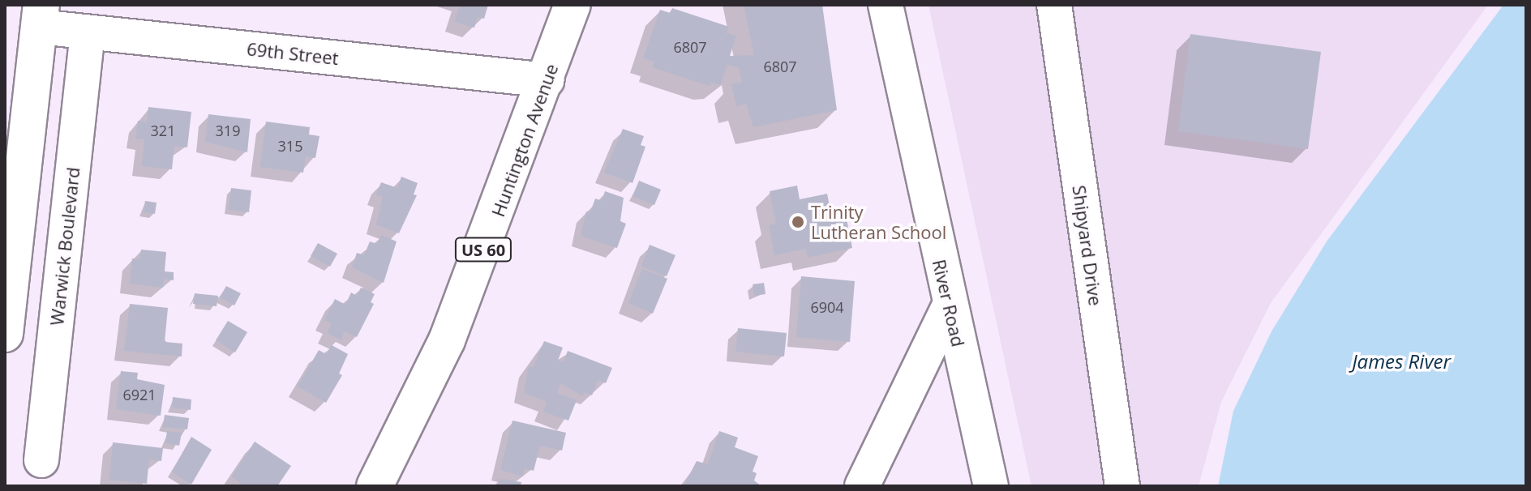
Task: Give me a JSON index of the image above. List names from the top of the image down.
{
  "streets": {
    "main road": ["Huntington Avenue", "US 60"],
    "street": [
      "69th Street",
      "Shipyard Drive",
      "Warwick Boulevard",
      "River Road"
    ]
  },
  "crossings": [
    ["69th Street", "Huntington Avenue"],
    ["69th Street", "Warwick Boulevard"]
  ],
  "water": ["James River"],
  "places": ["Trinity Lutheran School"],
  "house_numbers": [
    "6807",
    "6807",
    "321",
    "319",
    "315",
    "6904",
    "6921"
  ]
}
